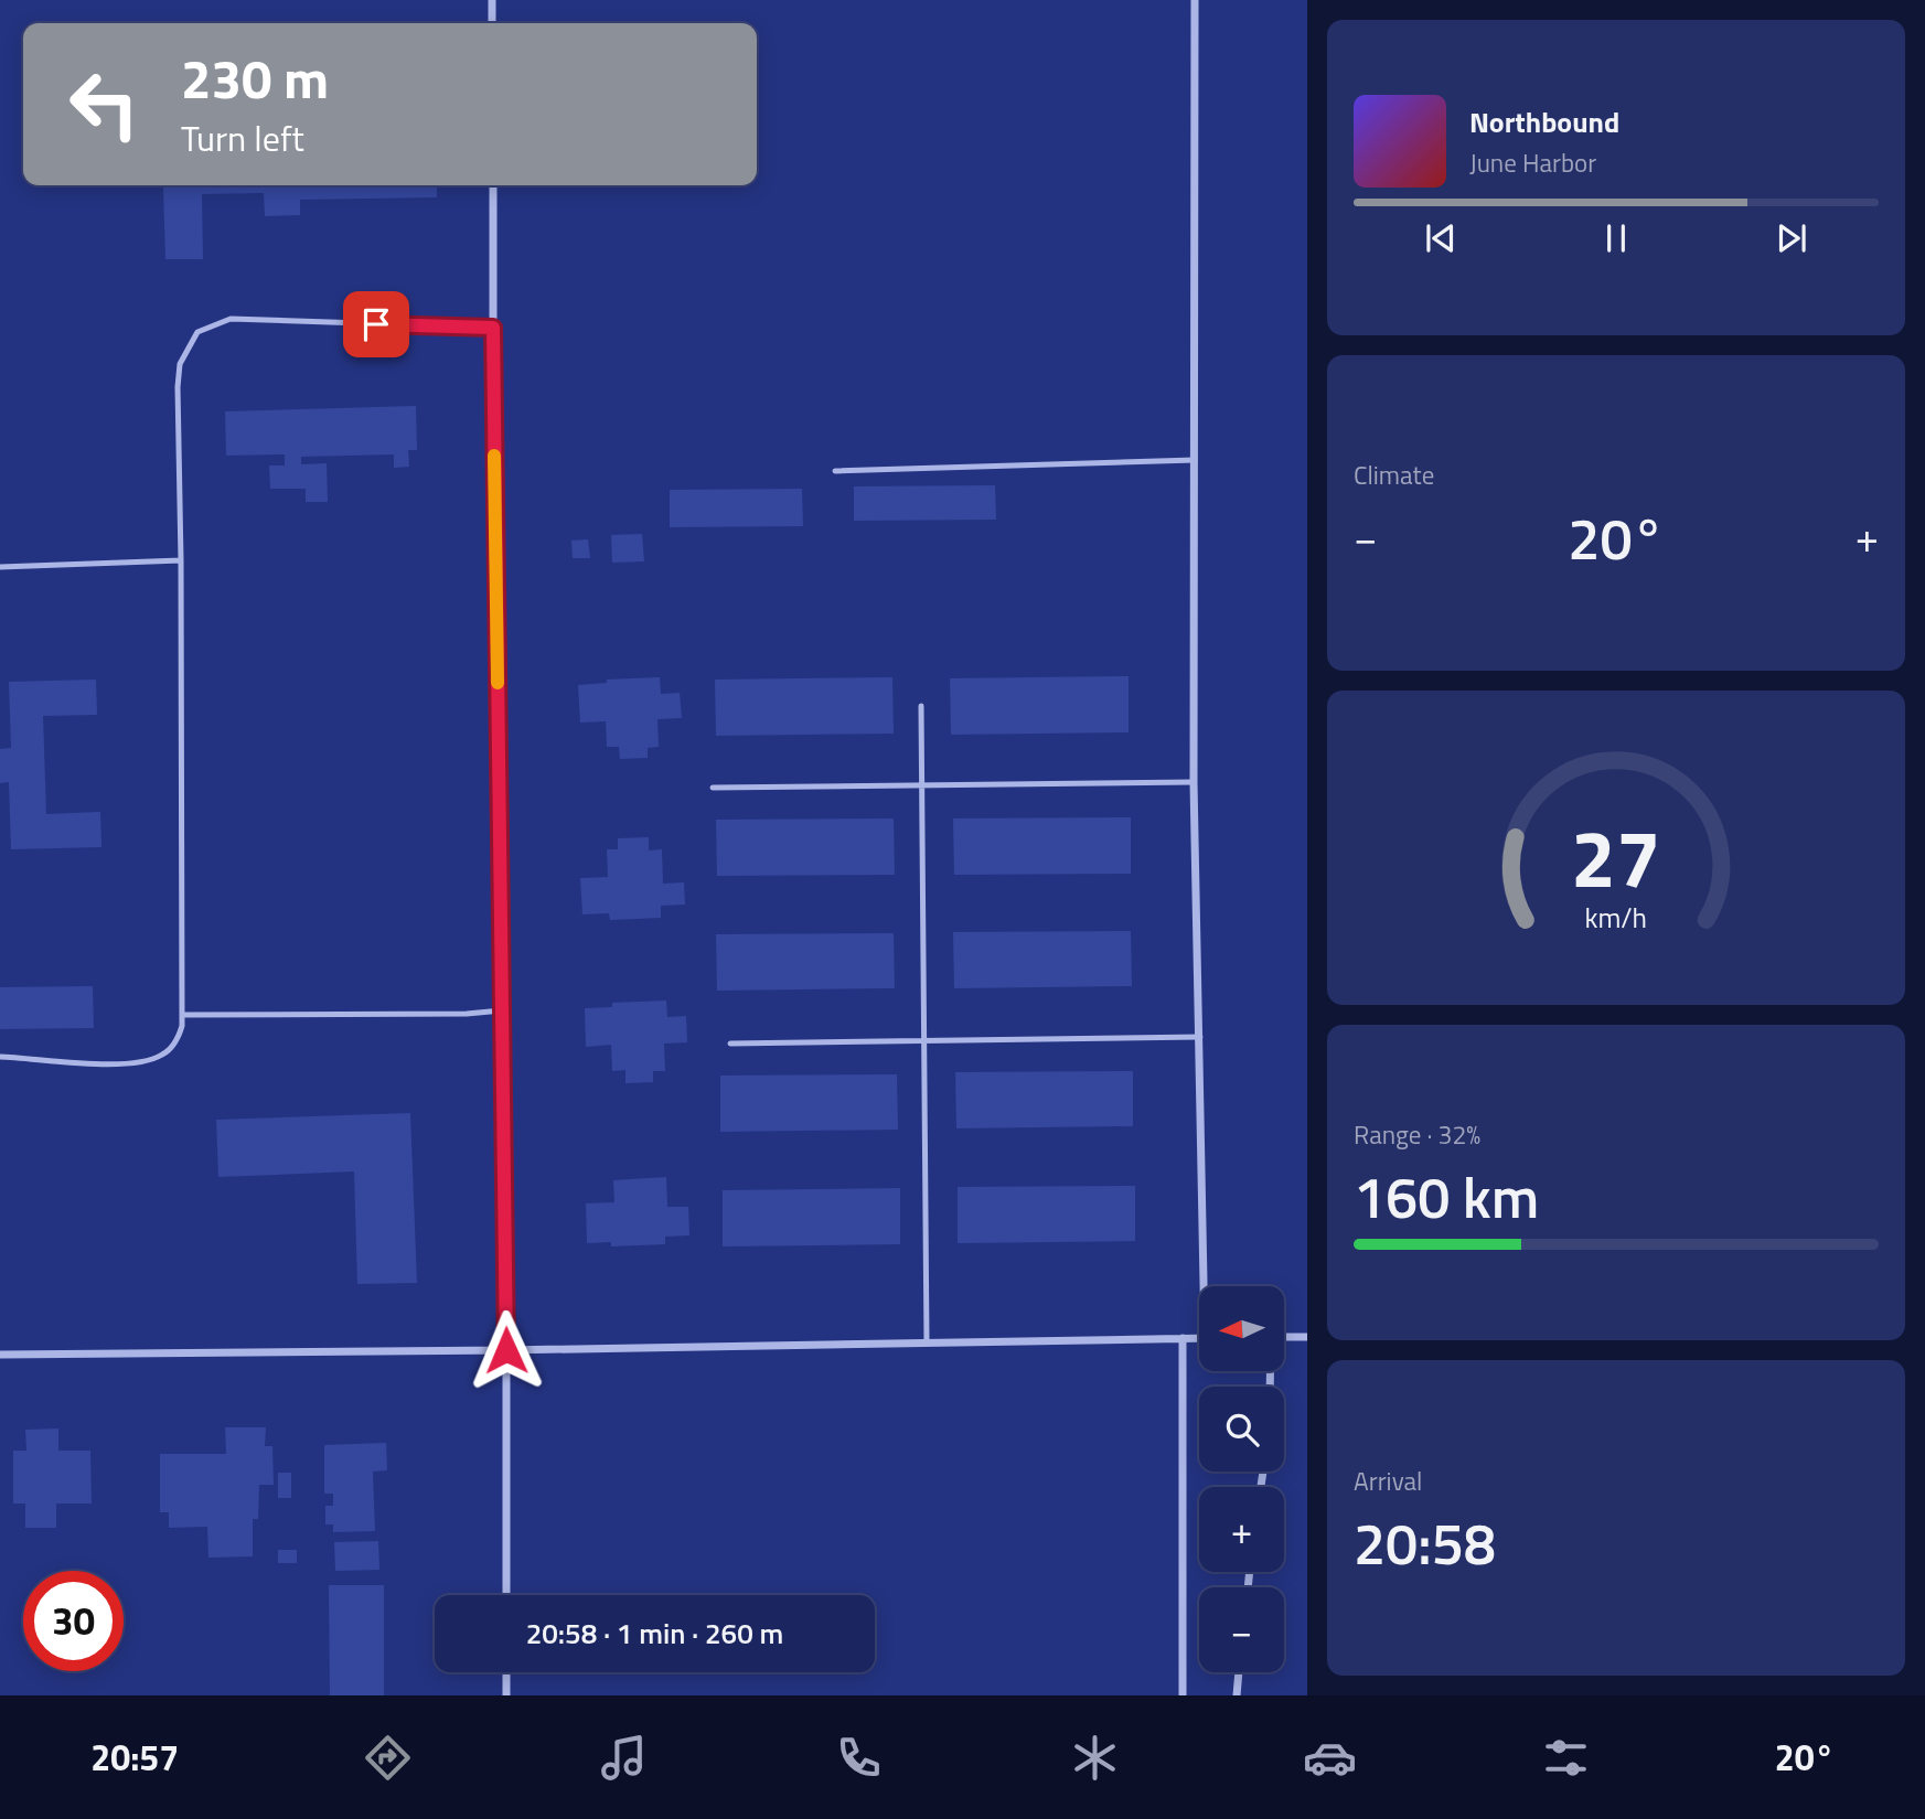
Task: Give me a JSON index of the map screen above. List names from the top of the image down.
{
  "north": "left",
  "page": {
    "turn": ["230 m", "Turn left"],
    "song": ["Northbound", "June Harbor"],
    "tile": [
      "Climate",
      ["Range · 32%", "160 km"],
      ["Arrival", "20:58"]
    ],
    "heat": ["−", "20°", "+"],
    "map_buttons": ["+", "−"],
    "limit": "30",
    "trip": "20:58 · 1 min · 260 m",
    "tabs": ["20:57", "20°"],
    "gauge": ["27", "km/h"]
  }
}
